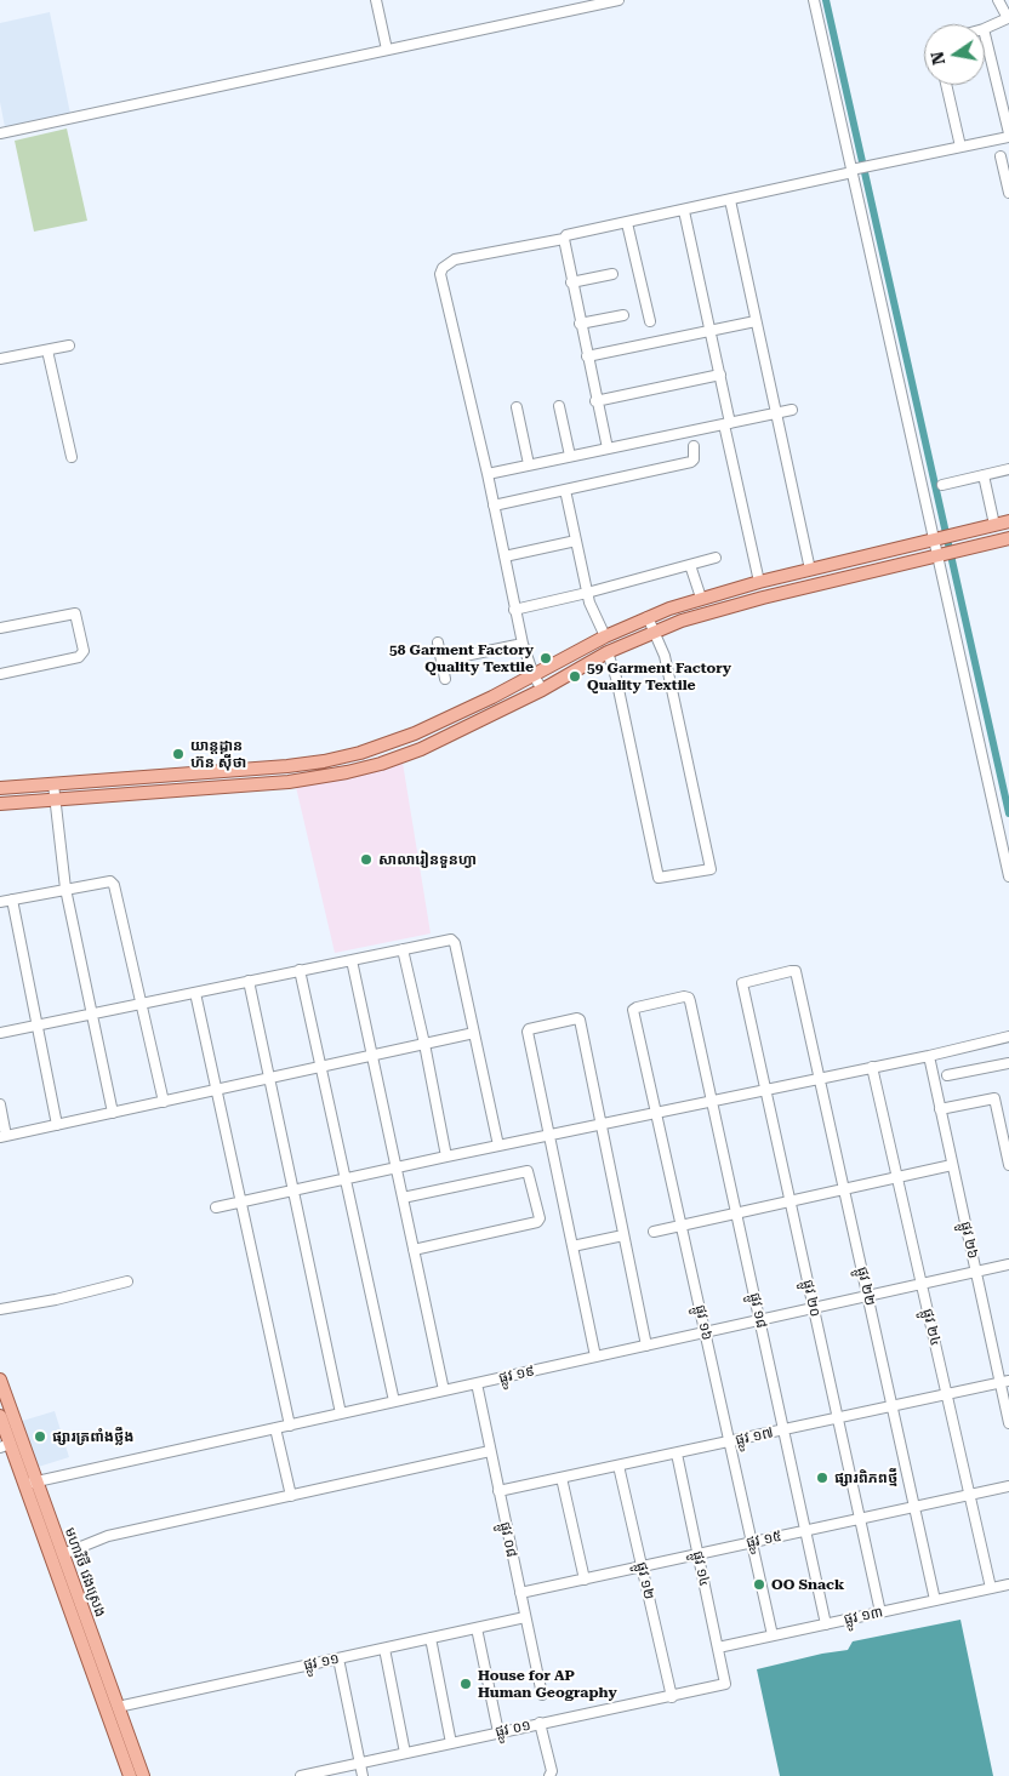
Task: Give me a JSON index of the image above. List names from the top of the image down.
{
  "streets": {
    "main road": ["មហាវិថី វេងស្រេង"],
    "street": [
      "ផ្លូវ ២៦",
      "ផ្លូវ ២២",
      "ផ្លូវ ២០",
      "ផ្លូវ ១៨",
      "ផ្លូវ ១៦",
      "ផ្លូវ ២៤",
      "ផ្លូវ ១៩",
      "ផ្លូវ ១៧",
      "ផ្លូវ ០៨",
      "ផ្លូវ ១៥",
      "ផ្លូវ ១៤",
      "ផ្លូវ ១២",
      "ផ្លូវ ១៣",
      "ផ្លូវ ១១",
      "ផ្លូវ ០១"
    ]
  },
  "crossings": [
    ["ផ្លូវ ២៦", "ផ្លូវ ១៩"],
    ["ផ្លូវ ២៦", "ផ្លូវ ១៧"],
    ["ផ្លូវ ២២", "ផ្លូវ ២០"],
    ["ផ្លូវ ២២", "ផ្លូវ ១៩"],
    ["ផ្លូវ ២២", "ផ្លូវ ១៧"],
    ["ផ្លូវ ២២", "ផ្លូវ ១៥"],
    ["ផ្លូវ ២២", "ផ្លូវ ១៣"],
    ["ផ្លូវ ២០", "ផ្លូវ ១៩"],
    ["ផ្លូវ ២០", "ផ្លូវ ១៧"],
    ["ផ្លូវ ២០", "ផ្លូវ ១៥"],
    ["ផ្លូវ ២០", "ផ្លូវ ១៣"],
    ["ផ្លូវ ១៨", "ផ្លូវ ១៦"],
    ["ផ្លូវ ១៨", "ផ្លូវ ១៩"],
    ["ផ្លូវ ១៨", "ផ្លូវ ១៧"],
    ["ផ្លូវ ១៨", "ផ្លូវ ១៥"],
    ["ផ្លូវ ១៨", "ផ្លូវ ១៣"],
    ["ផ្លូវ ១៦", "ផ្លូវ ១៩"],
    ["ផ្លូវ ១៦", "ផ្លូវ ១៧"],
    ["ផ្លូវ ១៦", "ផ្លូវ ១៥"],
    ["ផ្លូវ ១៦", "ផ្លូវ ១៣"],
    ["ផ្លូវ ២៤", "ផ្លូវ ១៩"],
    ["ផ្លូវ ២៤", "ផ្លូវ ១៧"],
    ["ផ្លូវ ២៤", "ផ្លូវ ១៥"],
    ["ផ្លូវ ២៤", "ផ្លូវ ១៣"],
    ["ផ្លូវ ១៩", "ផ្លូវ ០៨"],
    ["ផ្លូវ ១៩", "មហាវិថី វេងស្រេង"],
    ["ផ្លូវ ១៧", "ផ្លូវ ០៨"],
    ["ផ្លូវ ១៧", "ផ្លូវ ១៤"],
    ["ផ្លូវ ១៧", "ផ្លូវ ១២"],
    ["ផ្លូវ ០៨", "ផ្លូវ ១៥"],
    ["ផ្លូវ ០៨", "ផ្លូវ ១១"],
    ["ផ្លូវ ១៥", "ផ្លូវ ១៤"],
    ["ផ្លូវ ១៥", "ផ្លូវ ១២"],
    ["ផ្លូវ ១៤", "ផ្លូវ ១៣"],
    ["ផ្លូវ ១៤", "ផ្លូវ ០១"],
    ["មហាវិថី វេងស្រេង", "ផ្លូវ ១១"],
    ["ផ្លូវ ១២", "ផ្លូវ ០១"]
  ],
  "places": [
    "58 Garment Factory Quality Textile",
    "59 Garment Factory Quality Textile",
    "យាន្ដដ្ឋាន ហ៊ន ស៊ីថា",
    "សាលារៀនទួនហ្វា",
    "ផ្សារត្រពាំងថ្លឹង",
    "ផ្សារពិភពថ្មី",
    "OO Snack",
    "House for AP Human Geography"
  ],
  "north": "left"
}
